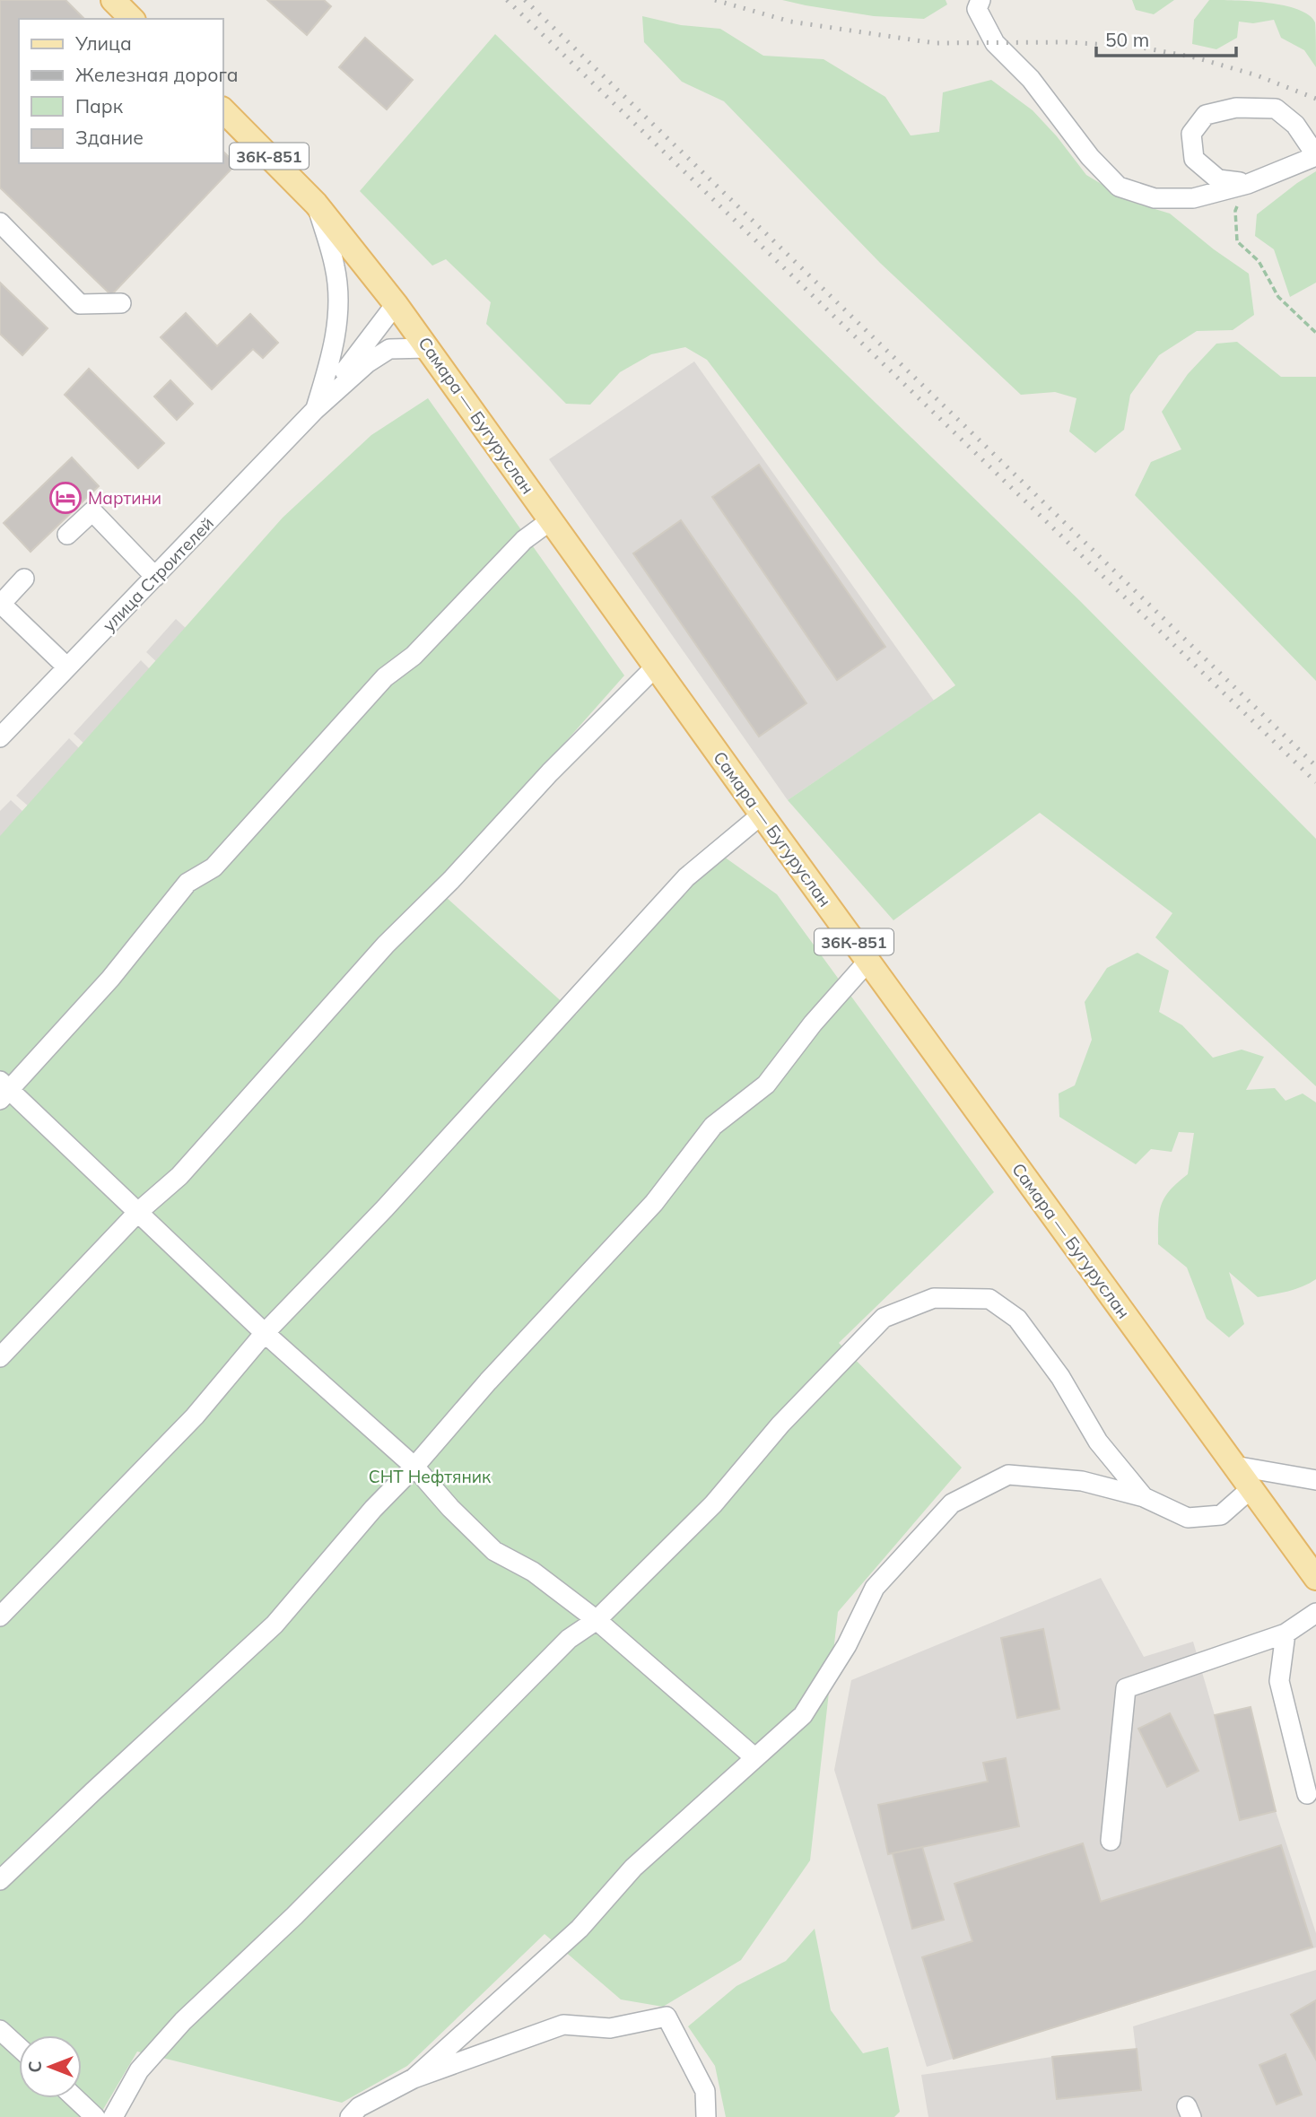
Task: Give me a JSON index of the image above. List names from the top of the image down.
{
  "streets": {
    "main road": ["36К-851", "Самара — Бугуруслан"],
    "street": ["улица Строителей"]
  },
  "crossings": [
    ["36К-851", "Самара — Бугуруслан"]
  ],
  "parks": ["СНТ Нефтяник"],
  "places": {
    "hotel": ["Мартини"]
  },
  "legend": [
    "Улица",
    "Железная дорога",
    "Парк",
    "Здание"
  ],
  "scale_bar": "50 m",
  "north": "left"
}
